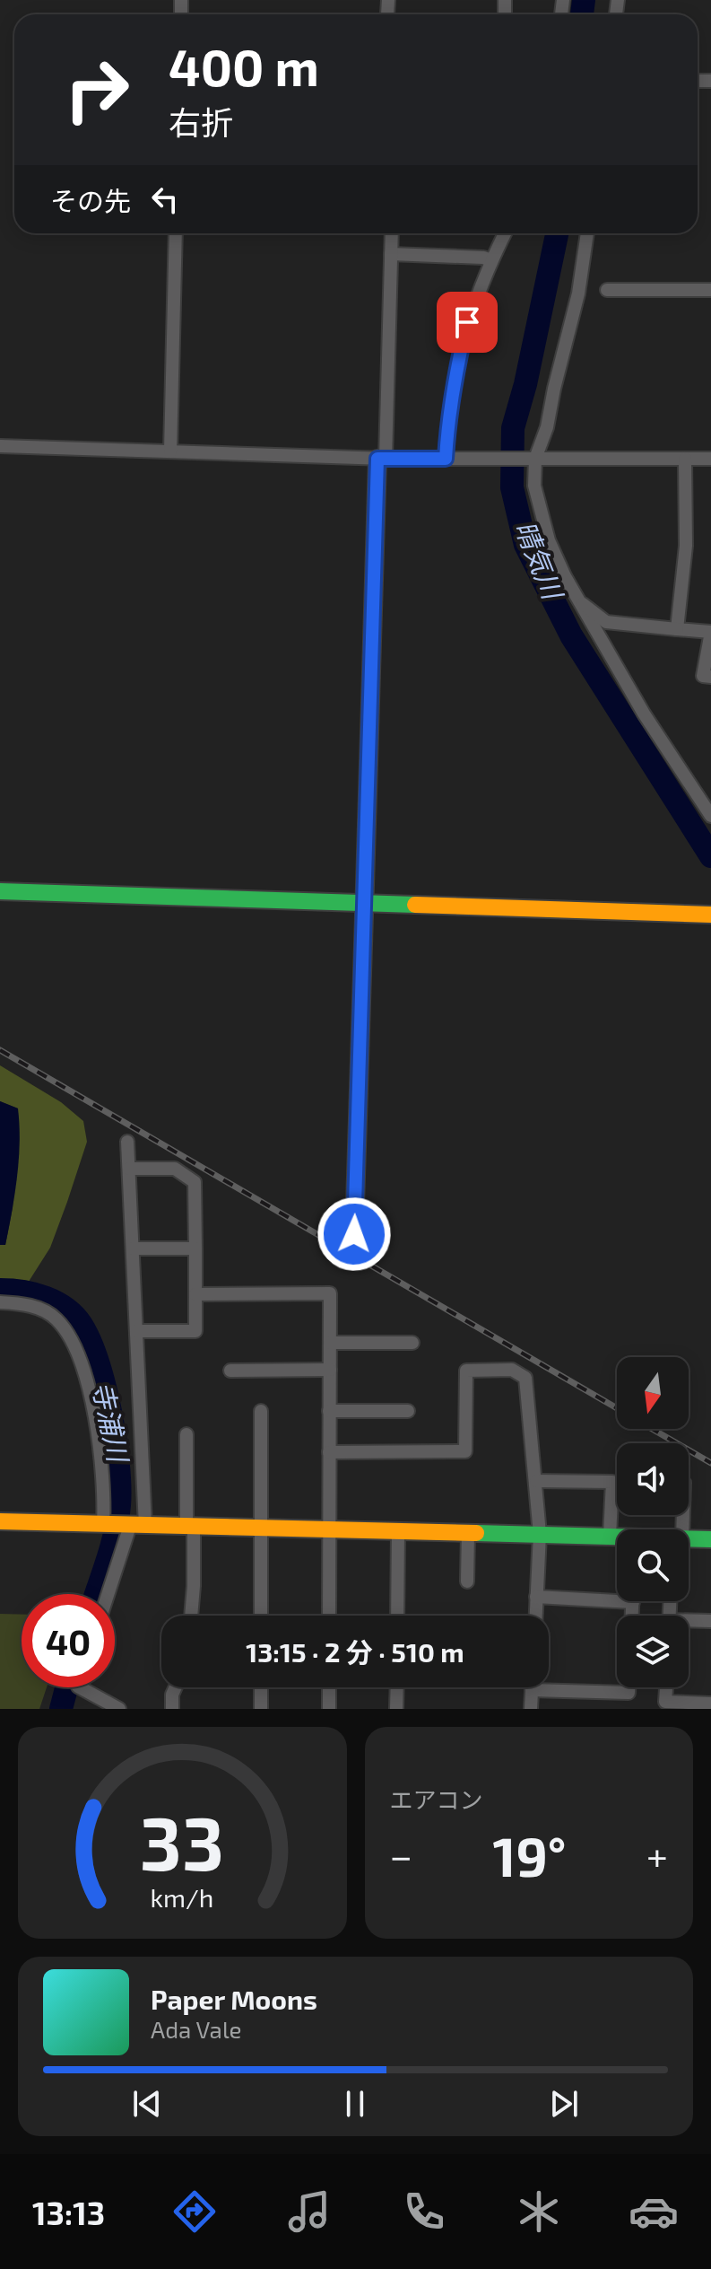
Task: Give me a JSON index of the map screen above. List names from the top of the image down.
{
  "water": ["晴気川", "寺浦川"],
  "north": "bottom",
  "page": {
    "turn": ["400 m", "右折"],
    "then": "その先",
    "limit": "40",
    "trip": "13:15 · 2 分 · 510 m",
    "tile": "エアコン",
    "heat": ["−", "19°", "+"],
    "song": ["Paper Moons", "Ada Vale"],
    "tabs": "13:13",
    "gauge": ["33", "km/h"]
  }
}
